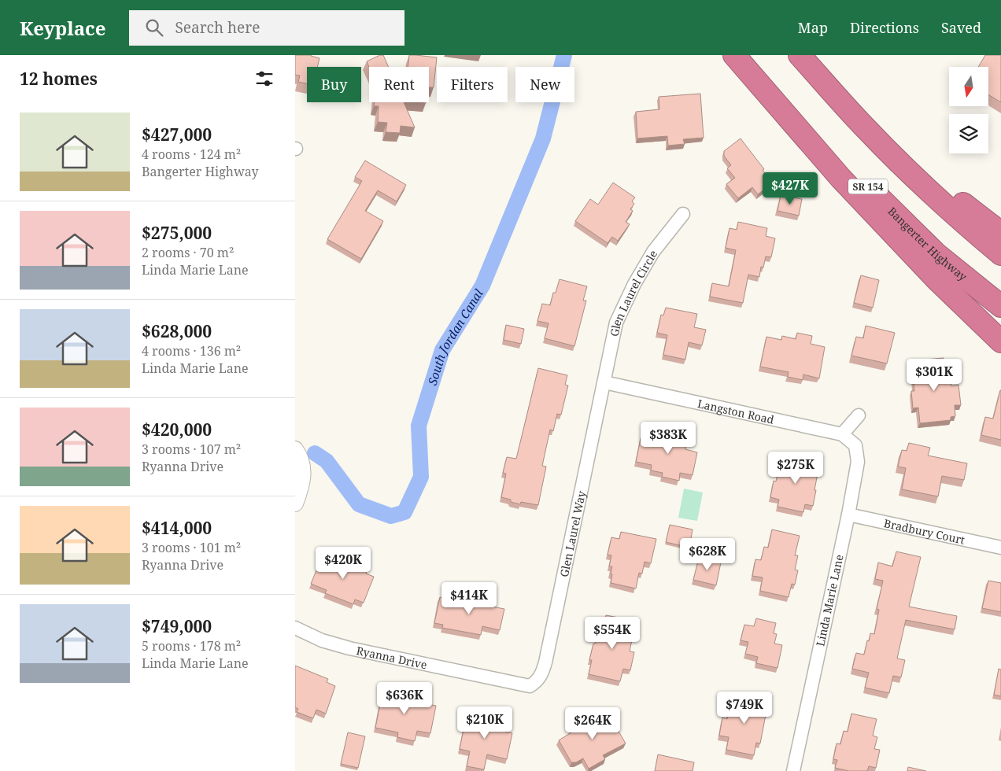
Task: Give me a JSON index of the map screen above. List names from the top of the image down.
{
  "streets": {
    "highway": ["SR 154", "Bangerter Highway"],
    "street": [
      "Glen Laurel Circle",
      "Langston Road",
      "Bradbury Court",
      "Glen Laurel Way",
      "Linda Marie Lane",
      "Ryanna Drive"
    ]
  },
  "crossings": [
    ["Glen Laurel Circle", "Langston Road"],
    ["Glen Laurel Circle", "Glen Laurel Way"],
    ["Langston Road", "Glen Laurel Way"],
    ["Langston Road", "Linda Marie Lane"],
    ["Bradbury Court", "Linda Marie Lane"],
    ["Glen Laurel Way", "Ryanna Drive"]
  ],
  "water": ["South Jordan Canal"],
  "north": "bottom",
  "page": {
    "header": "Keyplace",
    "search": "Search here",
    "nav": ["Map", "Directions", "Saved"],
    "heading": "12 homes",
    "chip": [
      "Buy",
      "Rent",
      "Filters",
      "New"
    ],
    "list": [
      {
        "name": "$427,000",
        "note": "4 rooms · 124 m² · Bangerter Highway"
      },
      {
        "name": "$275,000",
        "note": "2 rooms · 70 m² · Linda Marie Lane"
      },
      {
        "name": "$628,000",
        "note": "4 rooms · 136 m² · Linda Marie Lane"
      },
      {
        "name": "$420,000",
        "note": "3 rooms · 107 m² · Ryanna Drive"
      },
      {
        "name": "$414,000",
        "note": "3 rooms · 101 m² · Ryanna Drive"
      },
      {
        "name": "$749,000",
        "note": "5 rooms · 178 m² · Linda Marie Lane"
      }
    ],
    "price": [
      "$427K",
      "$301K",
      "$383K",
      "$275K",
      "$628K",
      "$420K",
      "$414K",
      "$554K",
      "$636K",
      "$749K",
      "$210K",
      "$264K"
    ]
  }
}
